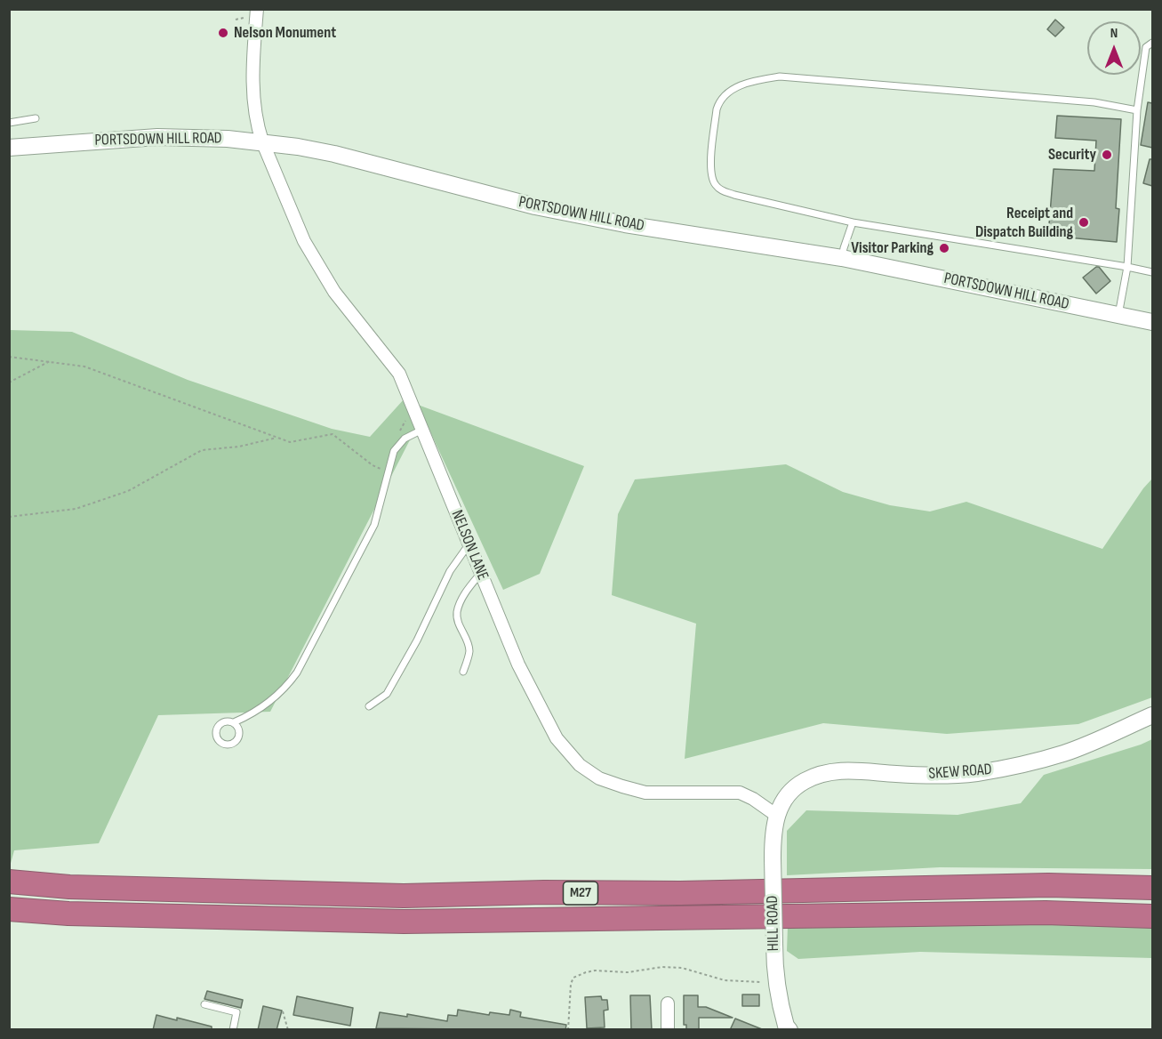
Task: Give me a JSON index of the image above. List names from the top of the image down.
{
  "streets": {
    "highway": ["M27"],
    "street": [
      "PORTSDOWN HILL ROAD",
      "NELSON LANE",
      "SKEW ROAD",
      "HILL ROAD"
    ]
  },
  "crossings": [
    ["PORTSDOWN HILL ROAD", "NELSON LANE"],
    ["NELSON LANE", "SKEW ROAD"],
    ["NELSON LANE", "HILL ROAD"],
    ["SKEW ROAD", "HILL ROAD"]
  ],
  "places": [
    "Nelson Monument",
    "Security",
    "Receipt and Dispatch Building",
    "Visitor Parking"
  ],
  "north": "top"
}
